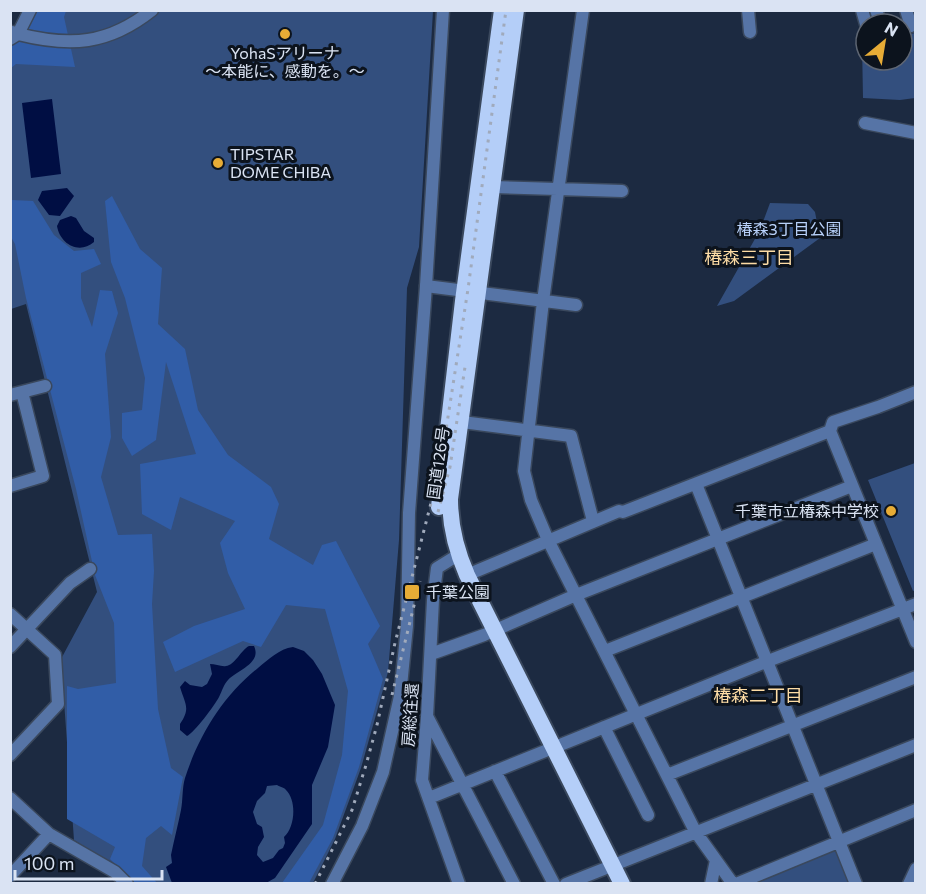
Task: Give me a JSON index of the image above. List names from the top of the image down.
{
  "streets": {
    "highway": ["国道126号"],
    "street": ["房総往還"]
  },
  "crossings": [
    ["国道126号", "房総往還"]
  ],
  "districts": ["椿森三丁目", "椿森二丁目"],
  "parks": ["椿森3丁目公園"],
  "places": {
    "other": ["YohaSアリーナ ～本能に、感動を。～", "TIPSTAR DOME CHIBA", "千葉市立椿森中学校"],
    "transit": ["千葉公園"]
  },
  "scale_bar": "100 m",
  "north": "top right"
}
